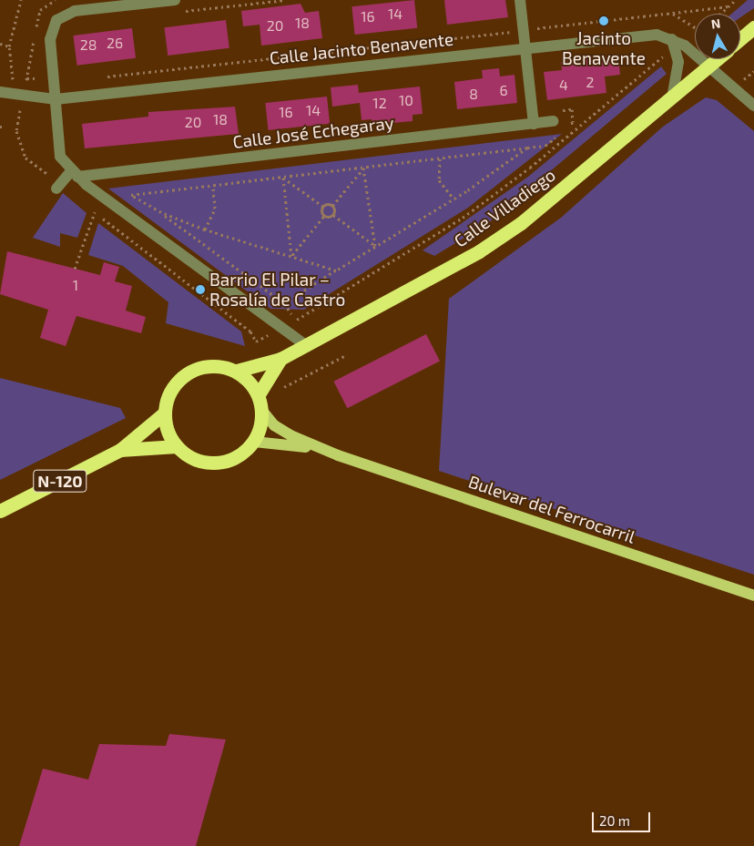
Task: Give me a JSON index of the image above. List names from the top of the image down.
{
  "streets": {
    "highway": ["Calle Villadiego", "N-120"],
    "main road": ["Bulevar del Ferrocarril"],
    "street": ["Calle Jacinto Benavente", "Calle José Echegaray"]
  },
  "crossings": [
    ["Calle Jacinto Benavente", "Calle Villadiego"],
    ["Calle Villadiego", "N-120"],
    ["Calle Villadiego", "Bulevar del Ferrocarril"],
    ["N-120", "Bulevar del Ferrocarril"]
  ],
  "places": ["Jacinto Benavente", "Barrio El Pilar – Rosalía de Castro"],
  "house_numbers": [
    "14",
    "16",
    "18",
    "20",
    "26",
    "28",
    "2",
    "4",
    "6",
    "8",
    "10",
    "12",
    "14",
    "16",
    "18",
    "20",
    "1"
  ],
  "scale_bar": "20 m",
  "north": "top"
}
